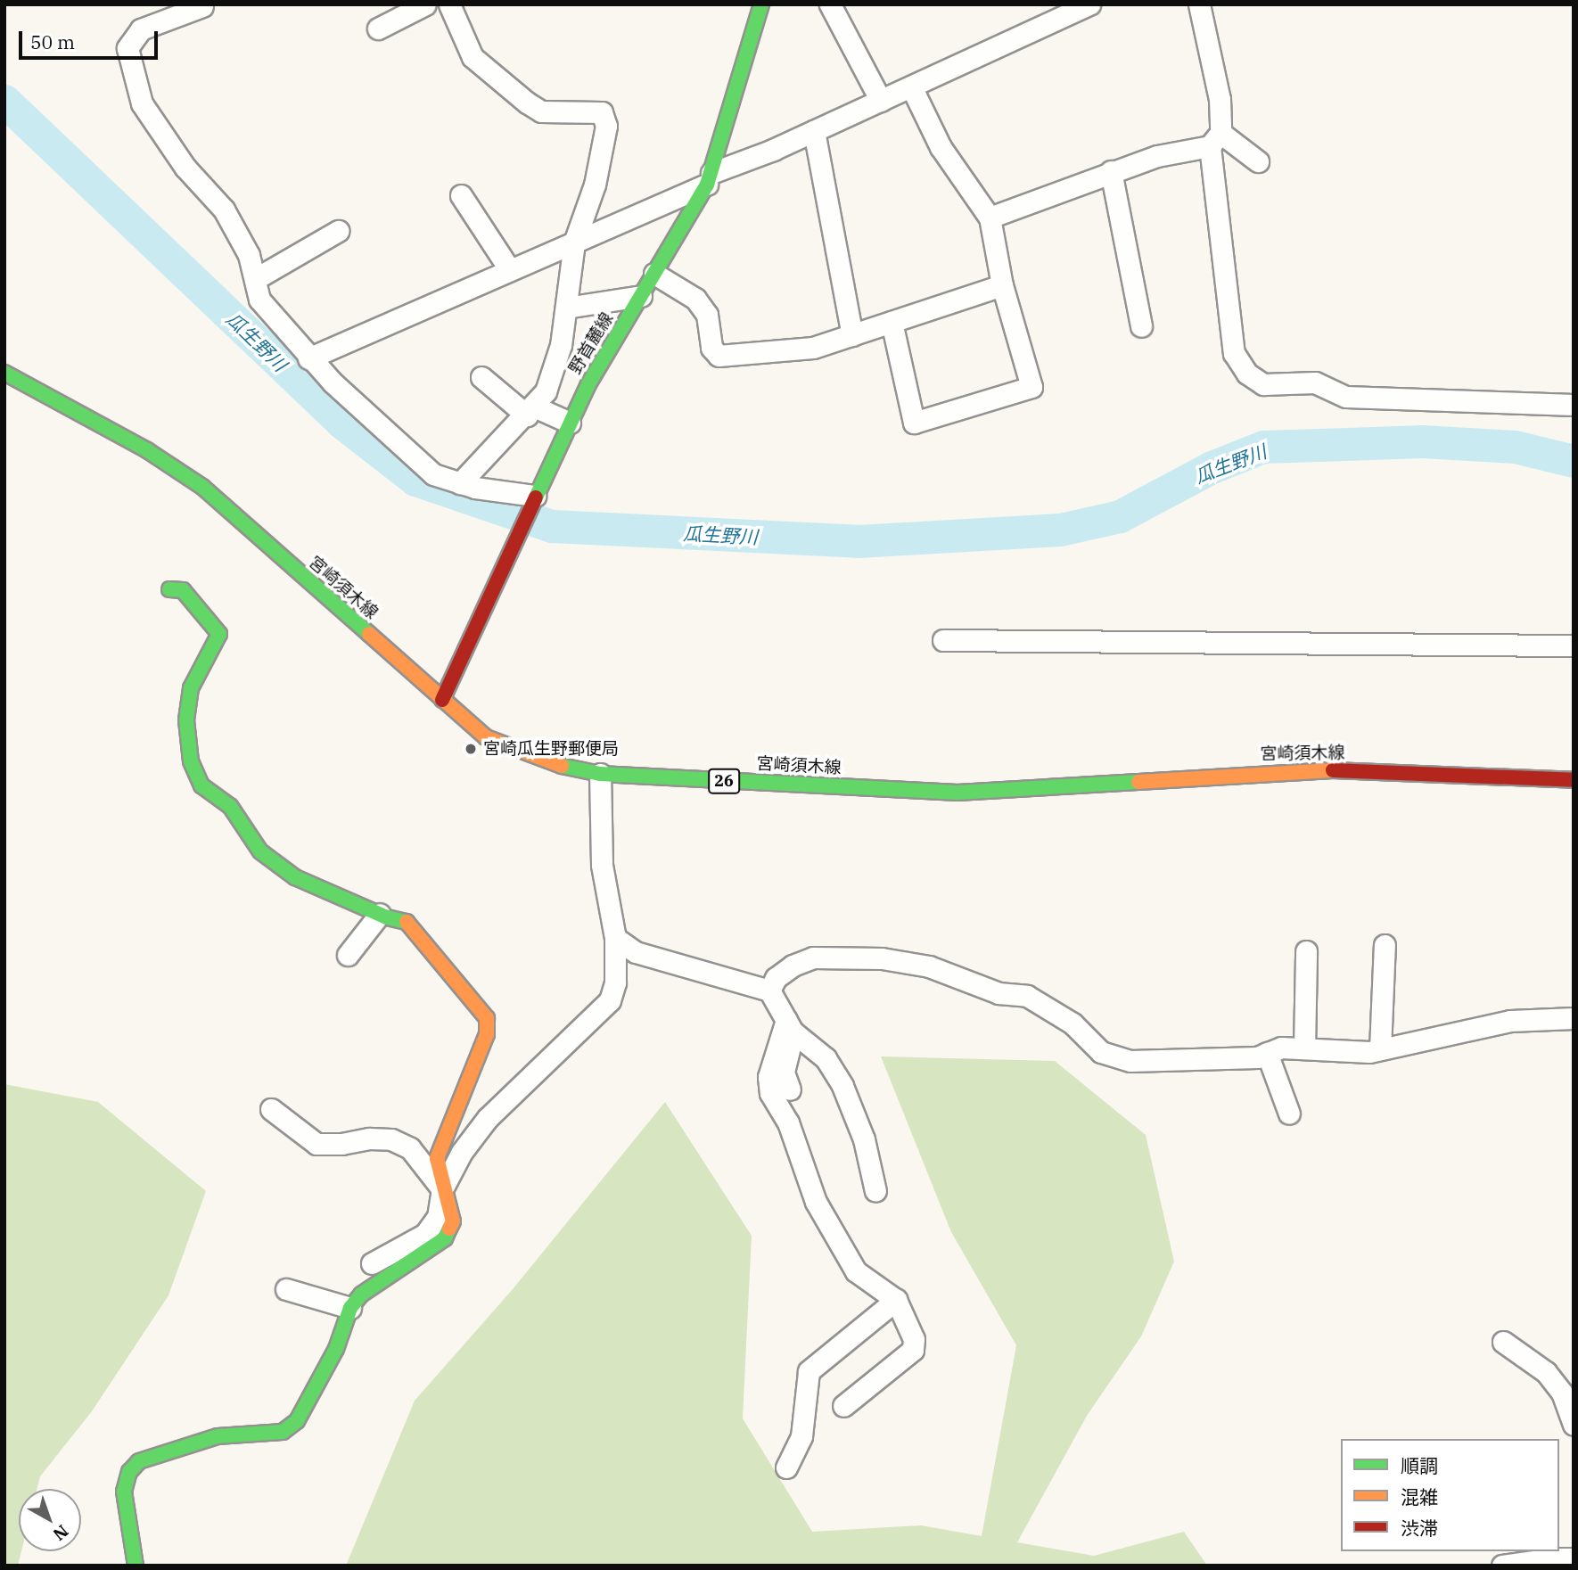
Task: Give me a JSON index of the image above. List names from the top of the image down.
{
  "streets": {
    "main road": ["野首麓線", "宮崎須木線", "26"]
  },
  "crossings": [
    ["野首麓線", "宮崎須木線"]
  ],
  "water": ["瓜生野川"],
  "places": ["宮崎瓜生野郵便局"],
  "legend": ["順調", "混雑", "渋滞"],
  "scale_bar": "50 m",
  "north": "bottom right"
}
